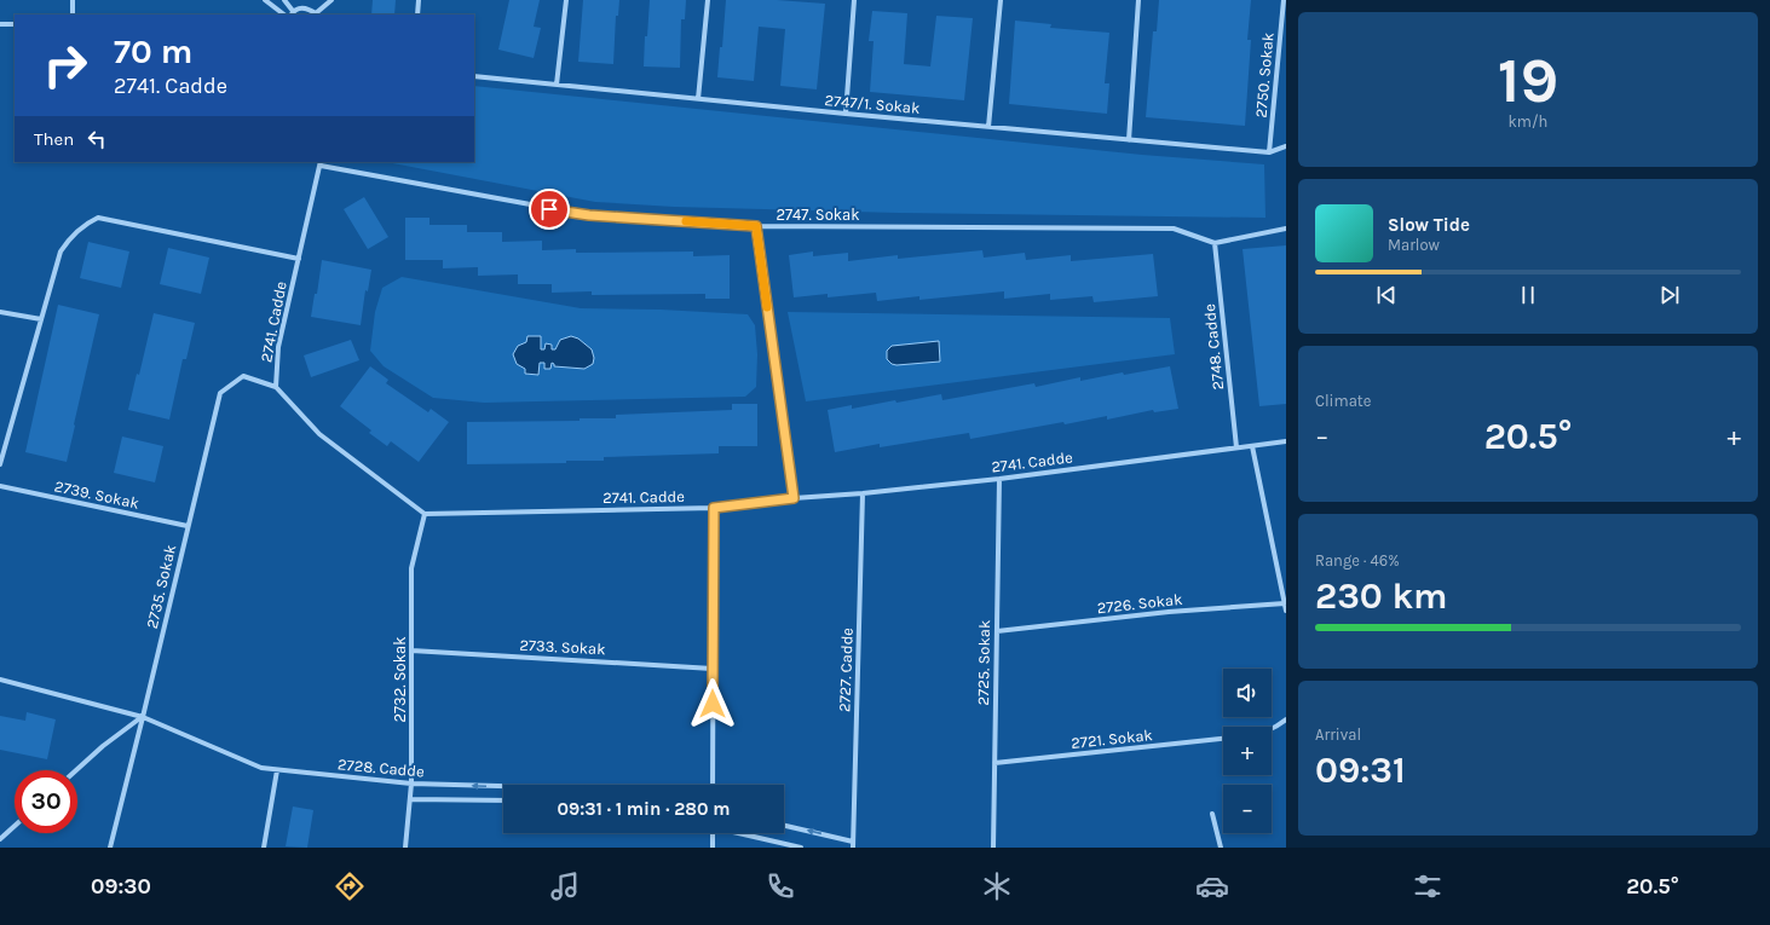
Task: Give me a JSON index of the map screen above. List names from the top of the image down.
{
  "streets": {
    "street": [
      "2750. Sokak",
      "2747/1. Sokak",
      "2747. Sokak",
      "2741. Cadde",
      "2748. Cadde",
      "2739. Sokak",
      "2735. Sokak",
      "2726. Sokak",
      "2733. Sokak",
      "2725. Sokak",
      "2727. Cadde",
      "2732. Sokak",
      "2721. Sokak",
      "2728. Cadde"
    ]
  },
  "crossings": [
    ["2750. Sokak", "2747/1. Sokak"],
    ["2747. Sokak", "2741. Cadde"],
    ["2747. Sokak", "2748. Cadde"],
    ["2741. Cadde", "2748. Cadde"],
    ["2741. Cadde", "2735. Sokak"],
    ["2741. Cadde", "2725. Sokak"],
    ["2741. Cadde", "2727. Cadde"],
    ["2741. Cadde", "2732. Sokak"],
    ["2739. Sokak", "2735. Sokak"],
    ["2735. Sokak", "2728. Cadde"],
    ["2726. Sokak", "2725. Sokak"],
    ["2733. Sokak", "2732. Sokak"],
    ["2725. Sokak", "2721. Sokak"],
    ["2732. Sokak", "2728. Cadde"]
  ],
  "page": {
    "tile": [
      ["19", "km/h"],
      "Climate",
      ["Range · 46%", "230 km"],
      ["Arrival", "09:31"]
    ],
    "turn": ["70 m", "2741. Cadde"],
    "then": "Then",
    "song": ["Slow Tide", "Marlow"],
    "heat": ["−", "20.5°", "+"],
    "map_buttons": ["+", "−"],
    "limit": "30",
    "trip": "09:31 · 1 min · 280 m",
    "tabs": ["09:30", "20.5°"]
  }
}
